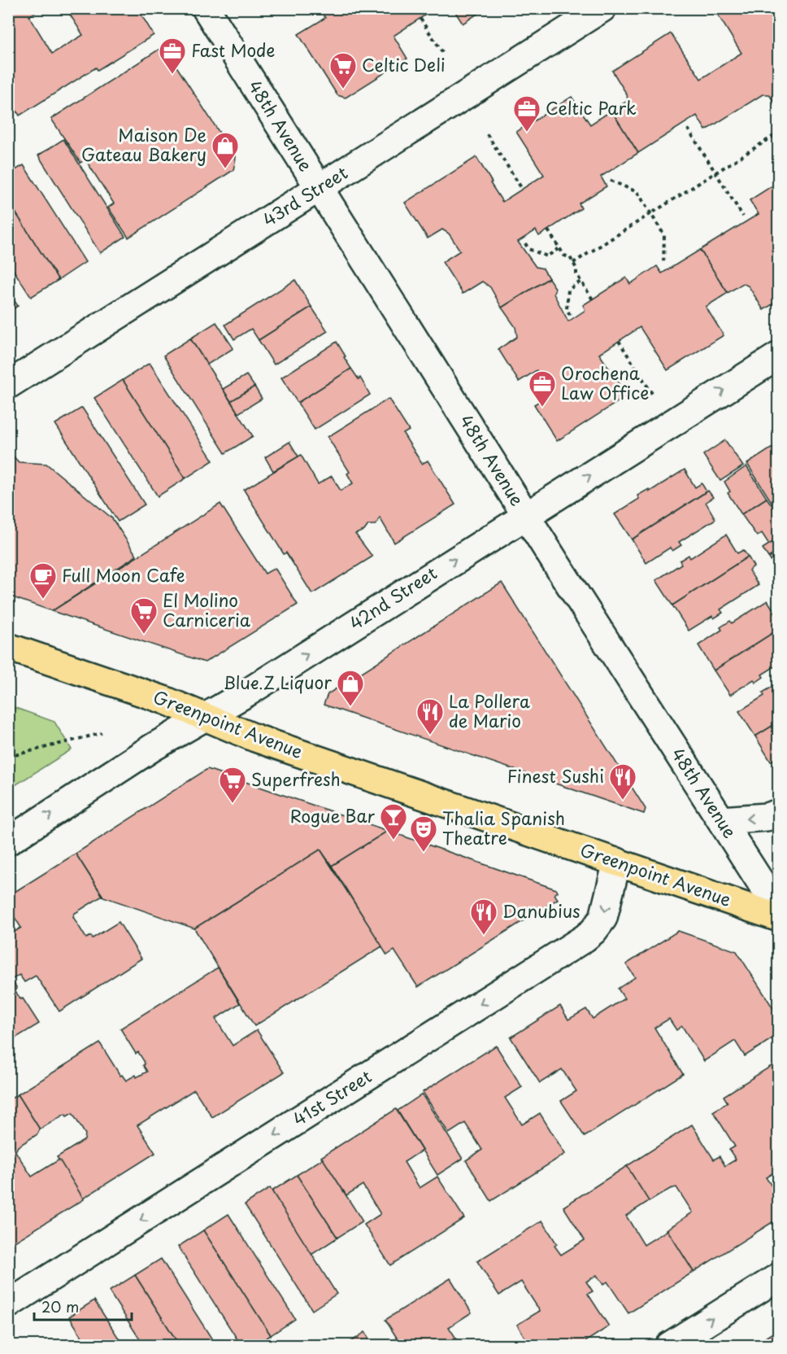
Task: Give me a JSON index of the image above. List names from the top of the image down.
{
  "streets": {
    "main road": ["Greenpoint Avenue"],
    "street": [
      "48th Avenue",
      "43rd Street",
      "42nd Street",
      "41st Street"
    ]
  },
  "crossings": [
    ["48th Avenue", "43rd Street"],
    ["48th Avenue", "42nd Street"],
    ["42nd Street", "Greenpoint Avenue"],
    ["Greenpoint Avenue", "41st Street"]
  ],
  "one_way": ["42nd Street", "41st Street"],
  "places": {
    "office": ["Fast Mode", "Celtic Park", "Orochena Law Office"],
    "supermarket": ["Celtic Deli", "El Molino Carniceria", "Superfresh"],
    "shop": ["Maison De Gateau Bakery", "Blue.Z Liquor"],
    "cafe": ["Full Moon Cafe"],
    "restaurant": ["La Pollera de Mario", "Finest Sushi", "Danubius"],
    "bar": ["Rogue Bar"],
    "theatre": ["Thalia Spanish Theatre"]
  },
  "scale_bar": "20 m"
}
